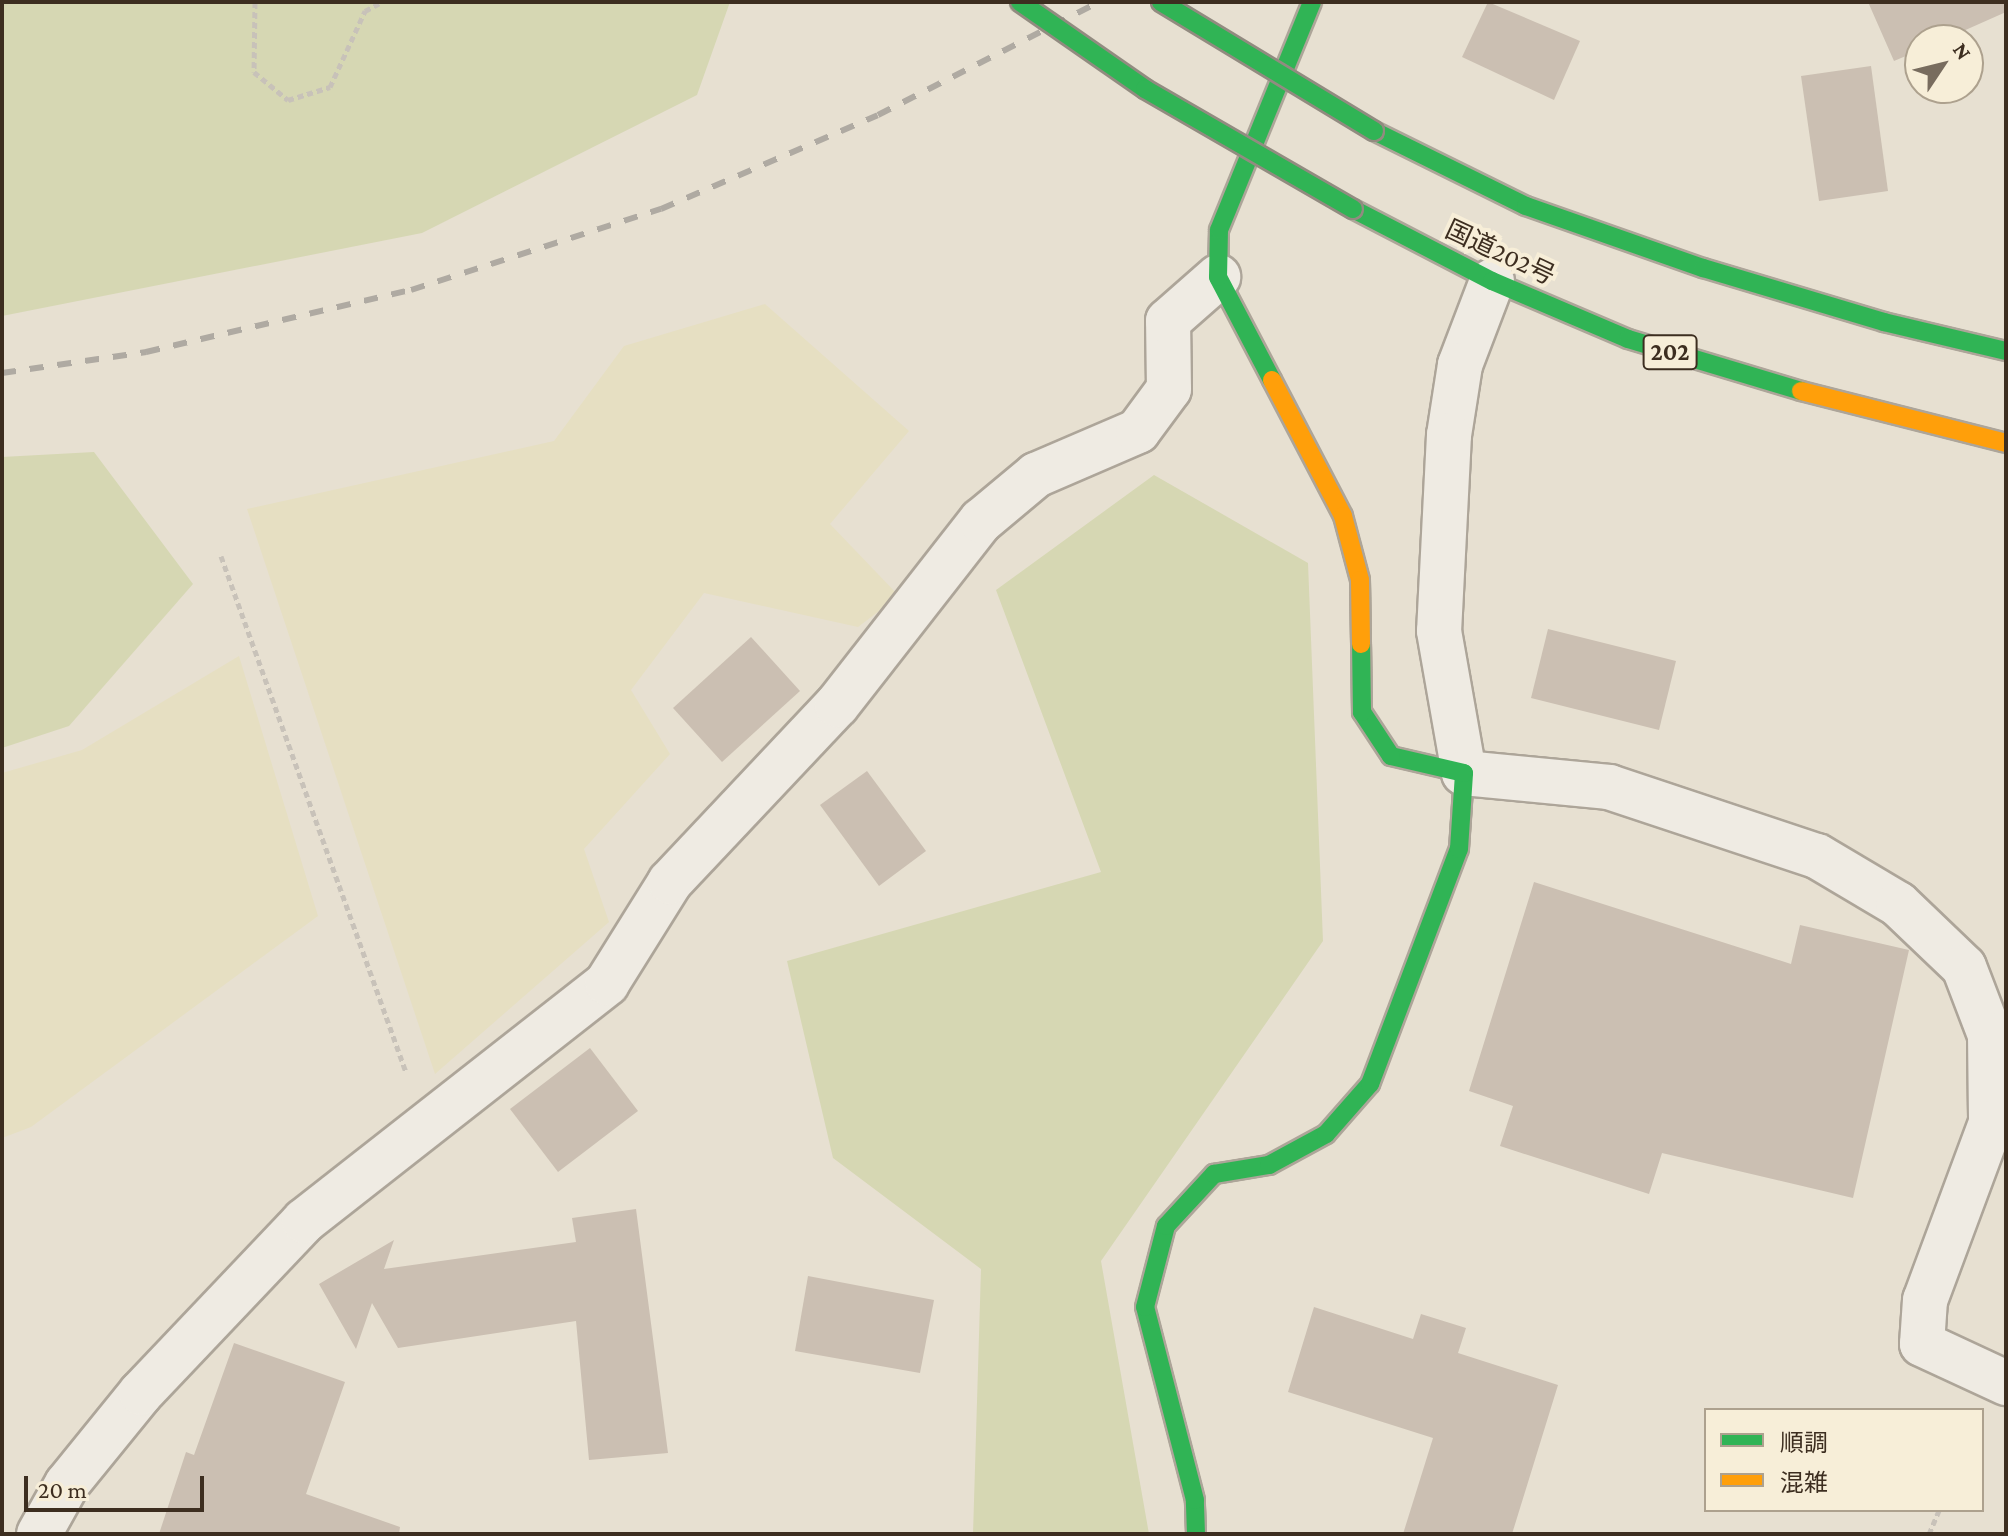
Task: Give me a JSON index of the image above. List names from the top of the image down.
{
  "streets": {
    "main road": ["国道202号", "202"]
  },
  "legend": ["順調", "混雑"],
  "scale_bar": "20 m",
  "north": "top right"
}
